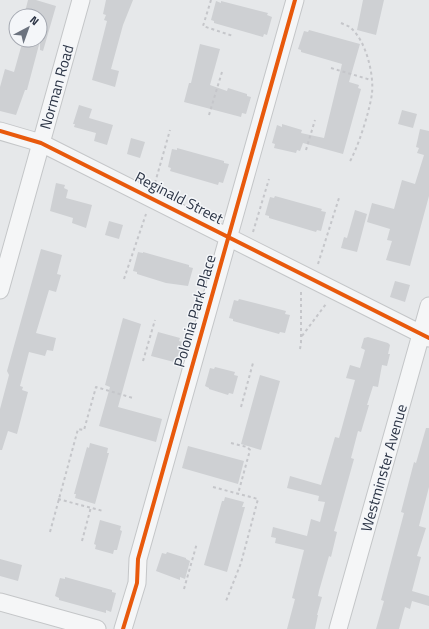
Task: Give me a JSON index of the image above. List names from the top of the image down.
{
  "streets": {
    "street": [
      "Norman Road",
      "Reginald Street",
      "Polonia Park Place",
      "Westminster Avenue"
    ]
  },
  "crossings": [
    ["Norman Road", "Reginald Street"],
    ["Reginald Street", "Polonia Park Place"],
    ["Reginald Street", "Westminster Avenue"]
  ],
  "north": "top right"
}
